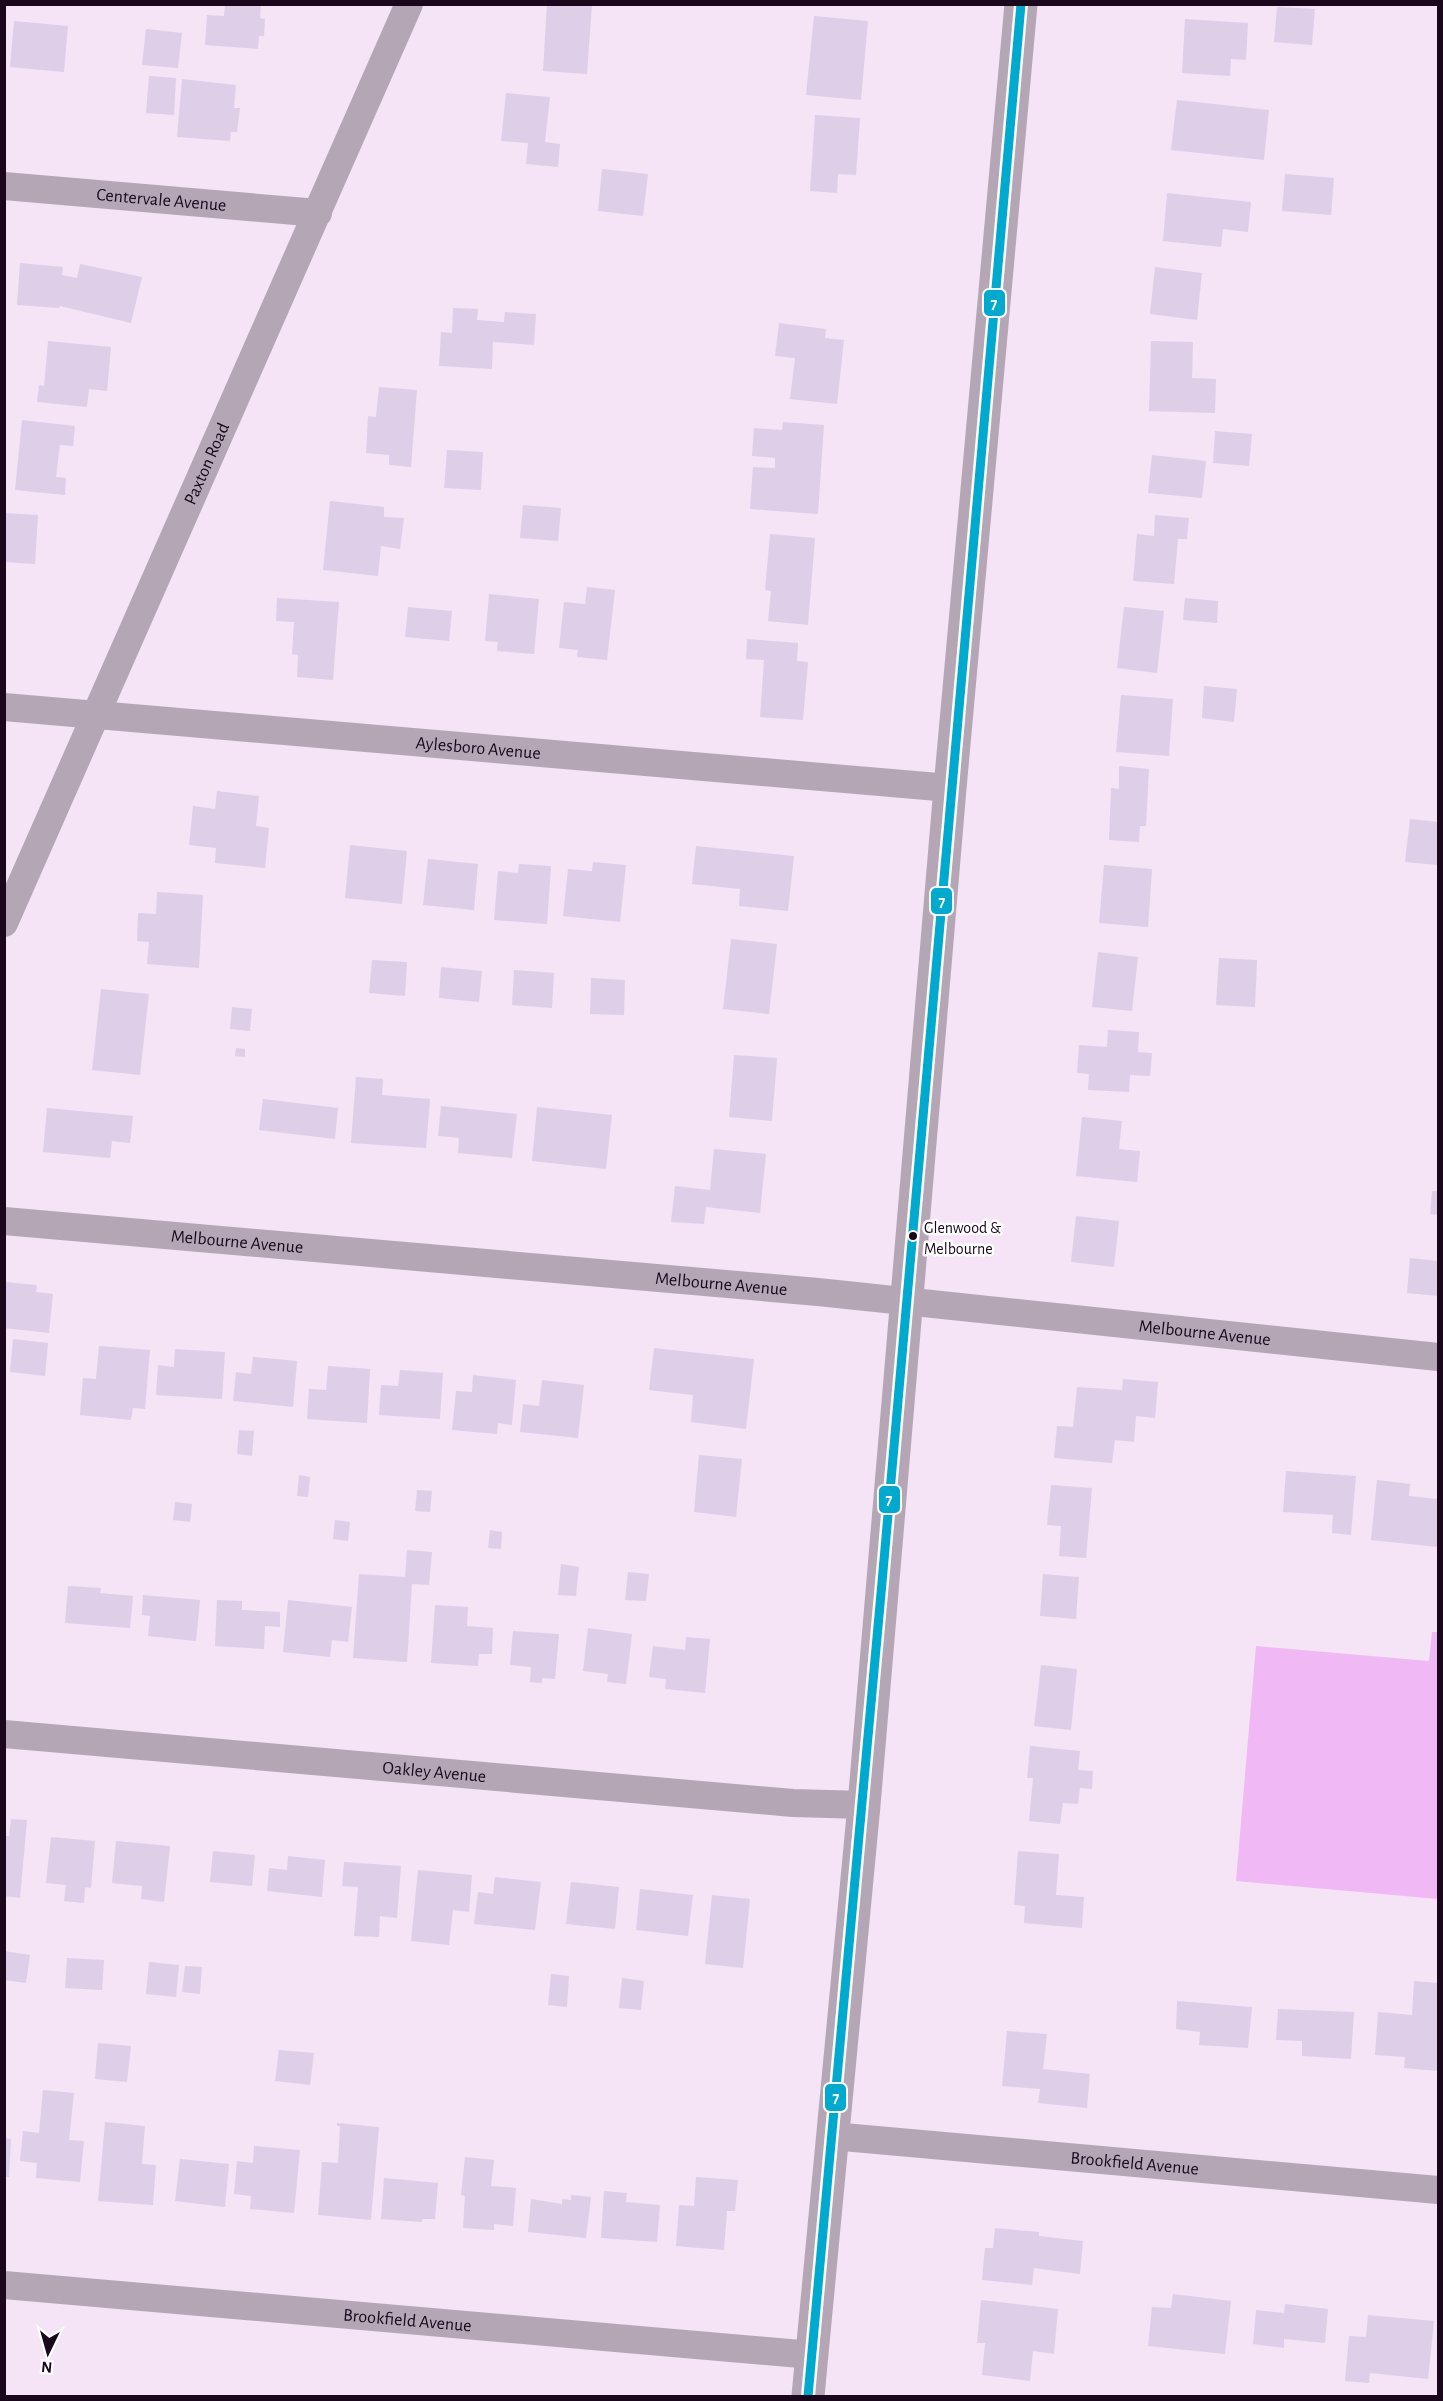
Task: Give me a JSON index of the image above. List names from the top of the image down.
{
  "streets": {
    "street": [
      "Centervale Avenue",
      "Paxton Road",
      "Aylesboro Avenue",
      "Melbourne Avenue",
      "Oakley Avenue",
      "Brookfield Avenue"
    ]
  },
  "crossings": [
    ["Centervale Avenue", "Paxton Road"],
    ["Paxton Road", "Aylesboro Avenue"]
  ],
  "places": ["Glenwood & Melbourne"],
  "lines": ["transit line 7"],
  "north": "bottom"
}
